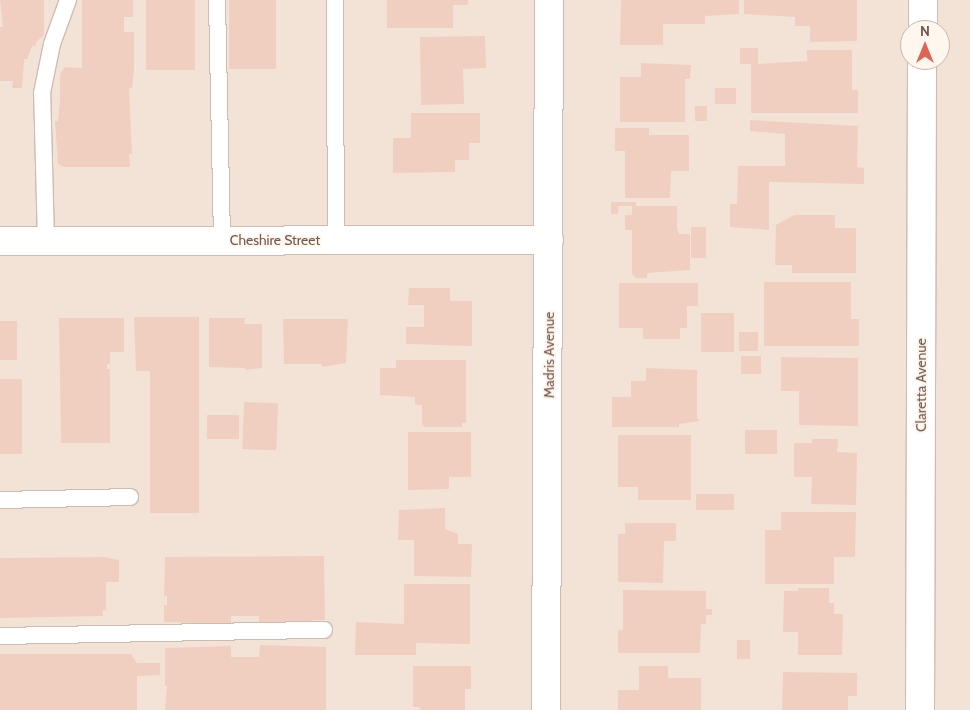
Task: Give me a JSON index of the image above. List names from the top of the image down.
{
  "streets": {
    "street": ["Cheshire Street", "Madris Avenue", "Claretta Avenue"]
  },
  "crossings": [
    ["Cheshire Street", "Madris Avenue"]
  ],
  "north": "top"
}
